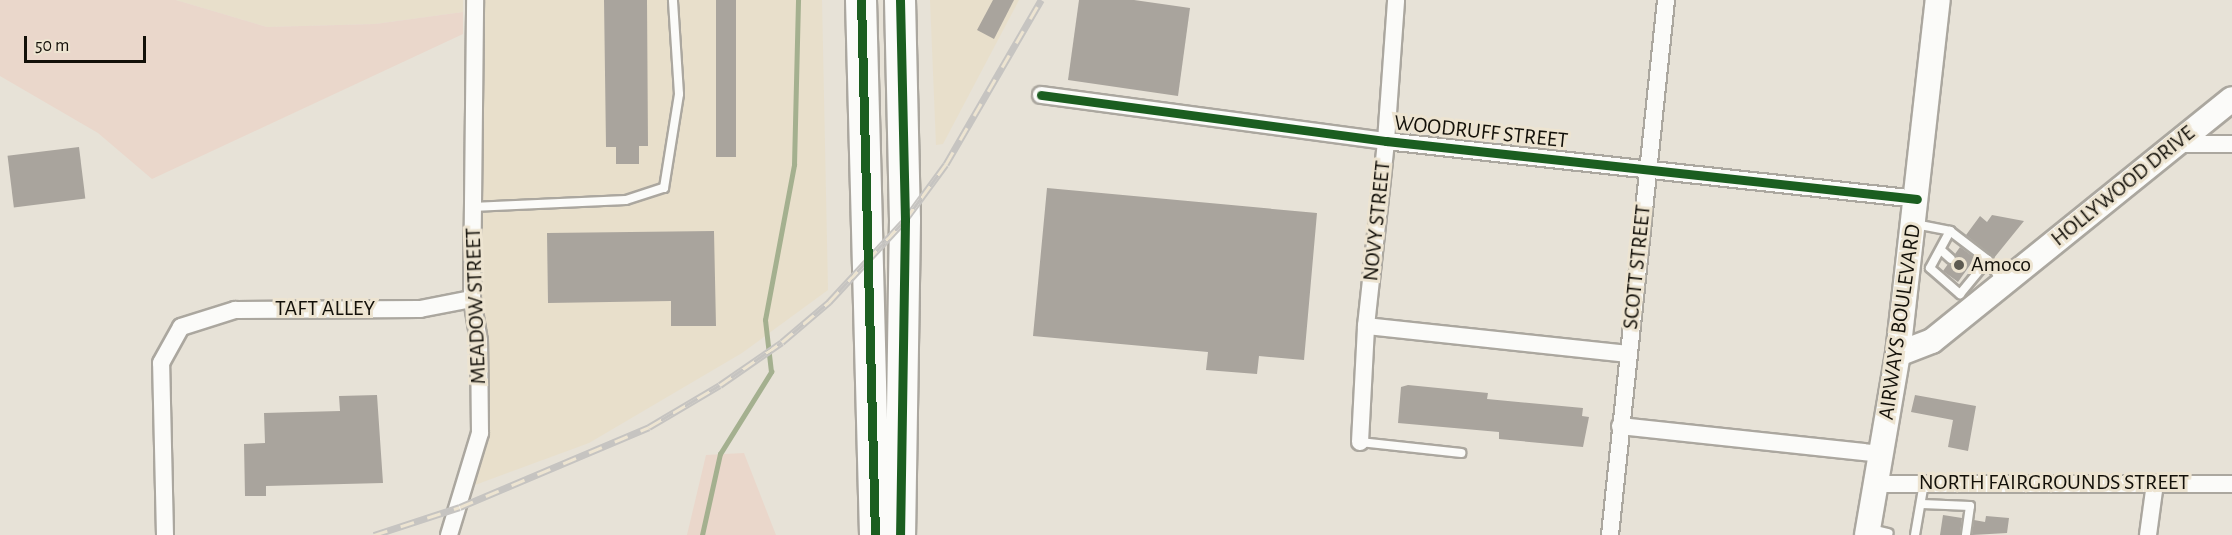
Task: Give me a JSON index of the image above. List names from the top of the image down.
{
  "streets": {
    "main road": ["HOLLYWOOD DRIVE", "AIRWAYS BOULEVARD"],
    "street": [
      "WOODRUFF STREET",
      "NOVY STREET",
      "SCOTT STREET",
      "MEADOW STREET",
      "TAFT ALLEY",
      "NORTH FAIRGROUNDS STREET"
    ]
  },
  "crossings": [
    ["WOODRUFF STREET", "NOVY STREET"],
    ["WOODRUFF STREET", "SCOTT STREET"],
    ["WOODRUFF STREET", "AIRWAYS BOULEVARD"],
    ["HOLLYWOOD DRIVE", "AIRWAYS BOULEVARD"],
    ["MEADOW STREET", "TAFT ALLEY"],
    ["AIRWAYS BOULEVARD", "NORTH FAIRGROUNDS STREET"]
  ],
  "places": ["Amoco"],
  "scale_bar": "50 m"
}
